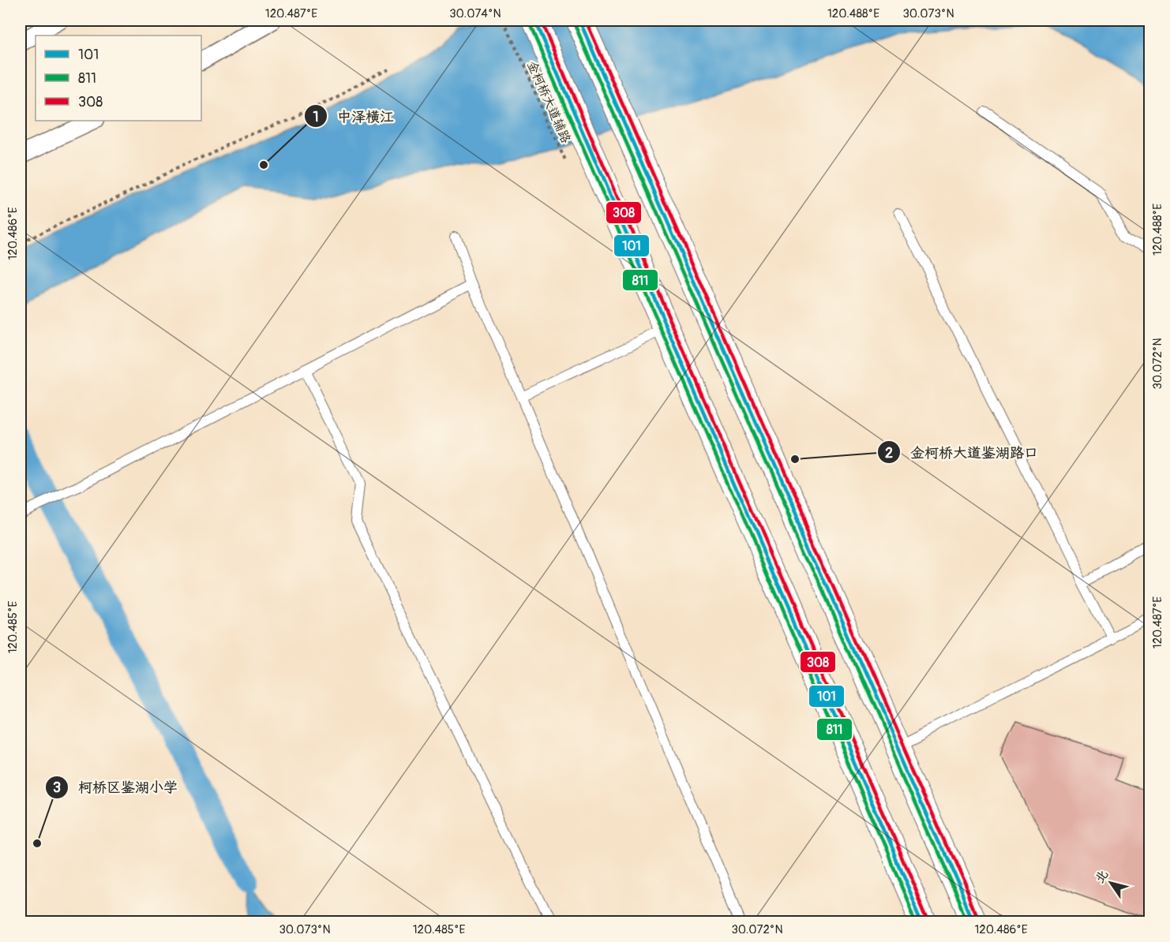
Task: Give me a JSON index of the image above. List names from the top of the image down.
{
  "streets": {
    "path": ["金柯桥大道辅路"]
  },
  "places": ["中泽横江", "金柯桥大道鉴湖路口", "柯桥区鉴湖小学"],
  "lines": ["transit line 101", "transit line 308", "transit line 811"],
  "legend": ["101", "811", "308"],
  "north": "top left",
  "coordinates": [
    "120.487°E",
    "30.074°N",
    "120.488°E",
    "30.073°N",
    "120.486°E",
    "30.072°N",
    "120.485°E"
  ]
}
